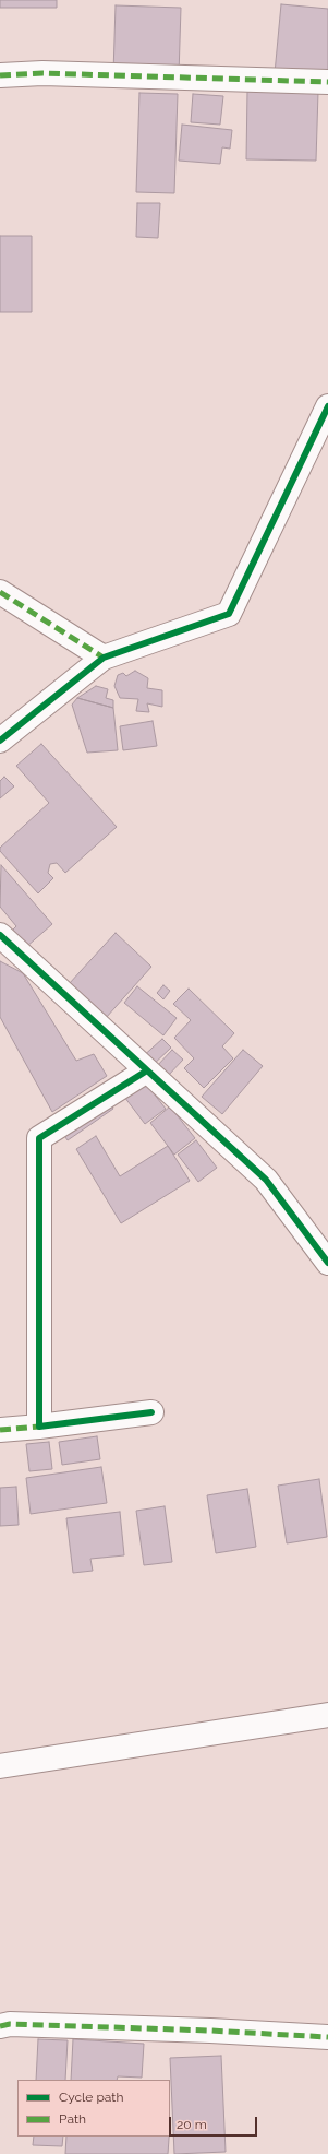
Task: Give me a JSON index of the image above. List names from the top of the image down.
{
  "legend": ["Cycle path", "Path"],
  "scale_bar": "20 m"
}
